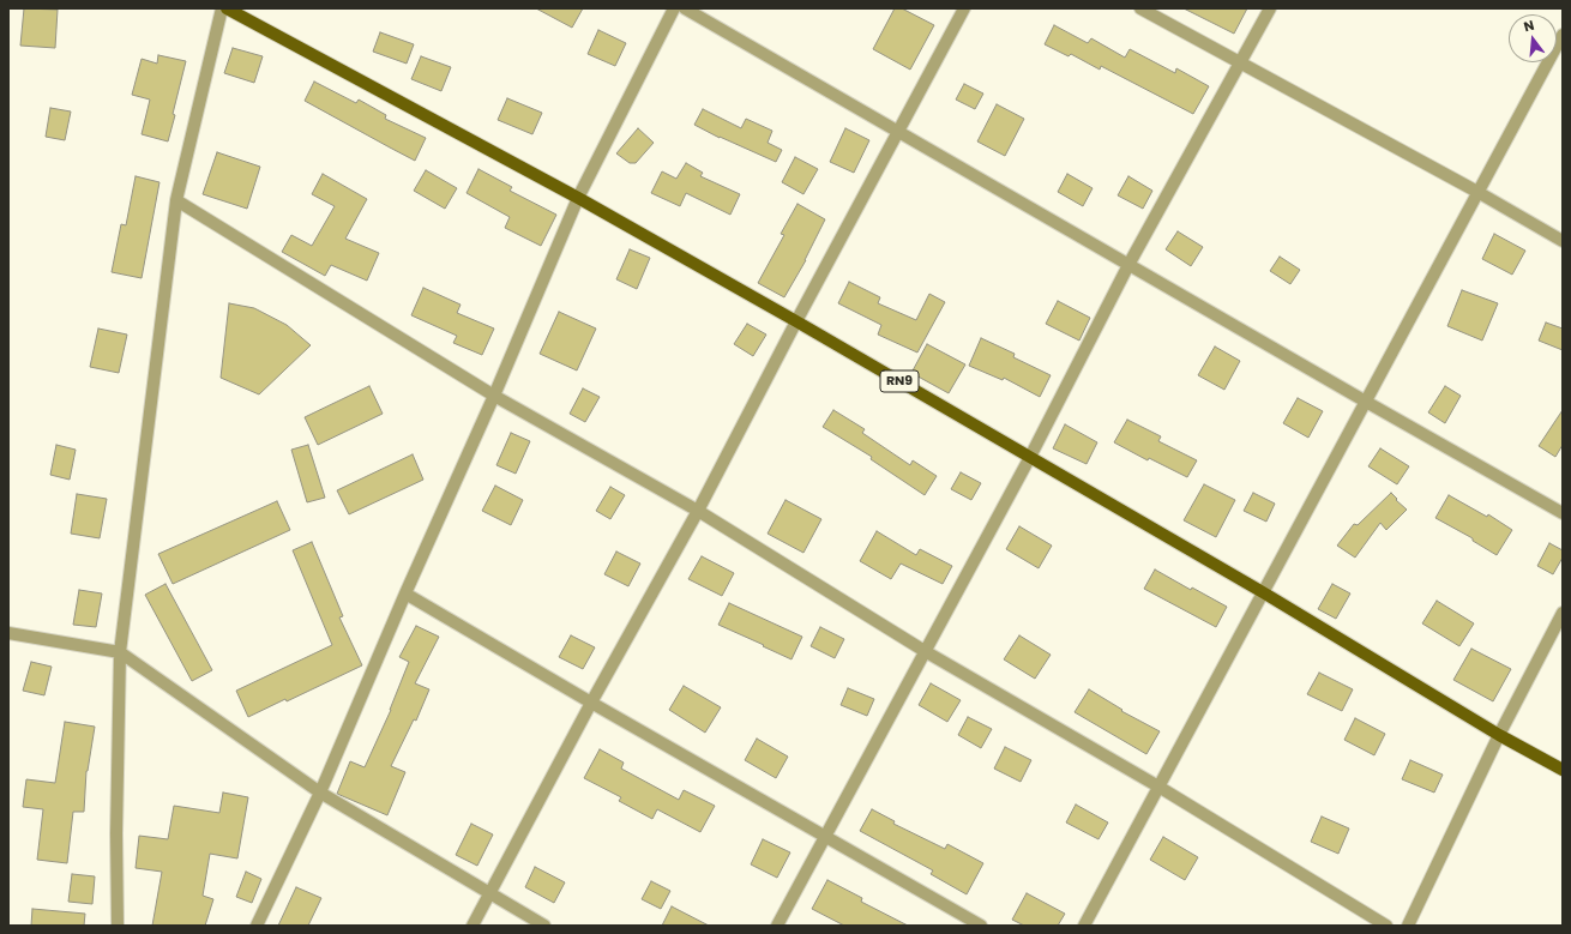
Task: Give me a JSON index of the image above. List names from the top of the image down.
{
  "streets": {
    "main road": ["RN9"]
  },
  "north": "top"
}
